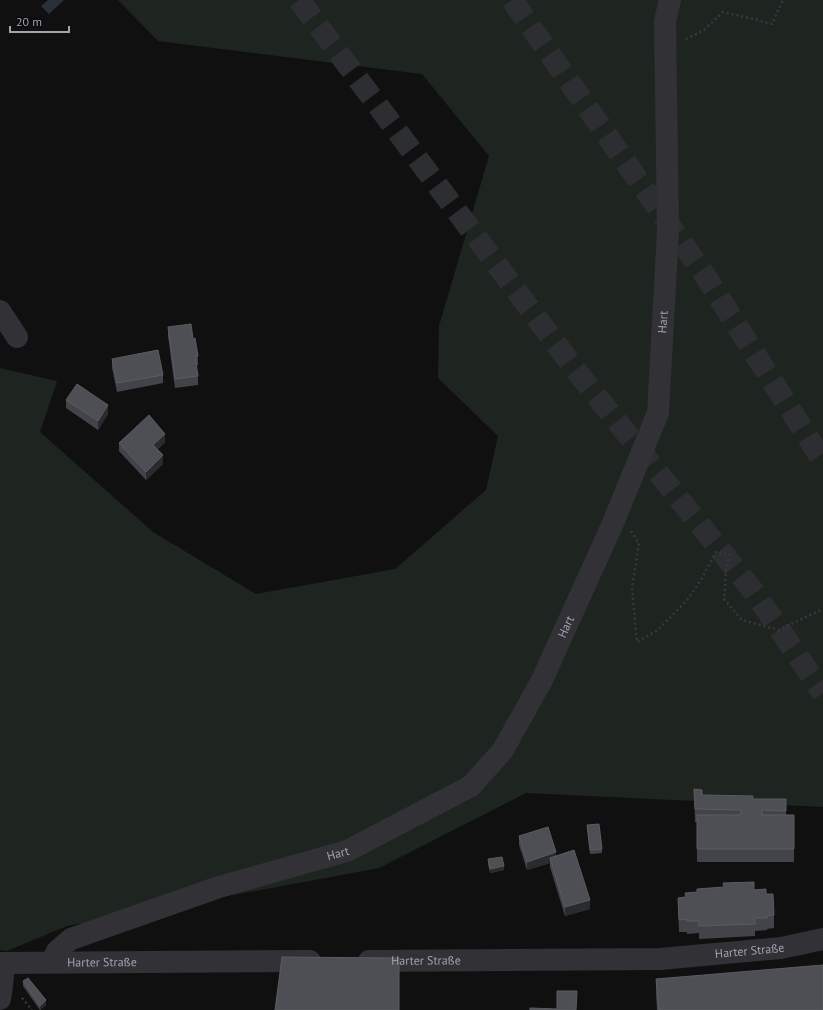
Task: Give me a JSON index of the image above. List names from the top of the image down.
{
  "streets": {
    "street": ["Hart", "Harter Straße"]
  },
  "crossings": [
    ["Hart", "Harter Straße"]
  ],
  "scale_bar": "20 m"
}
